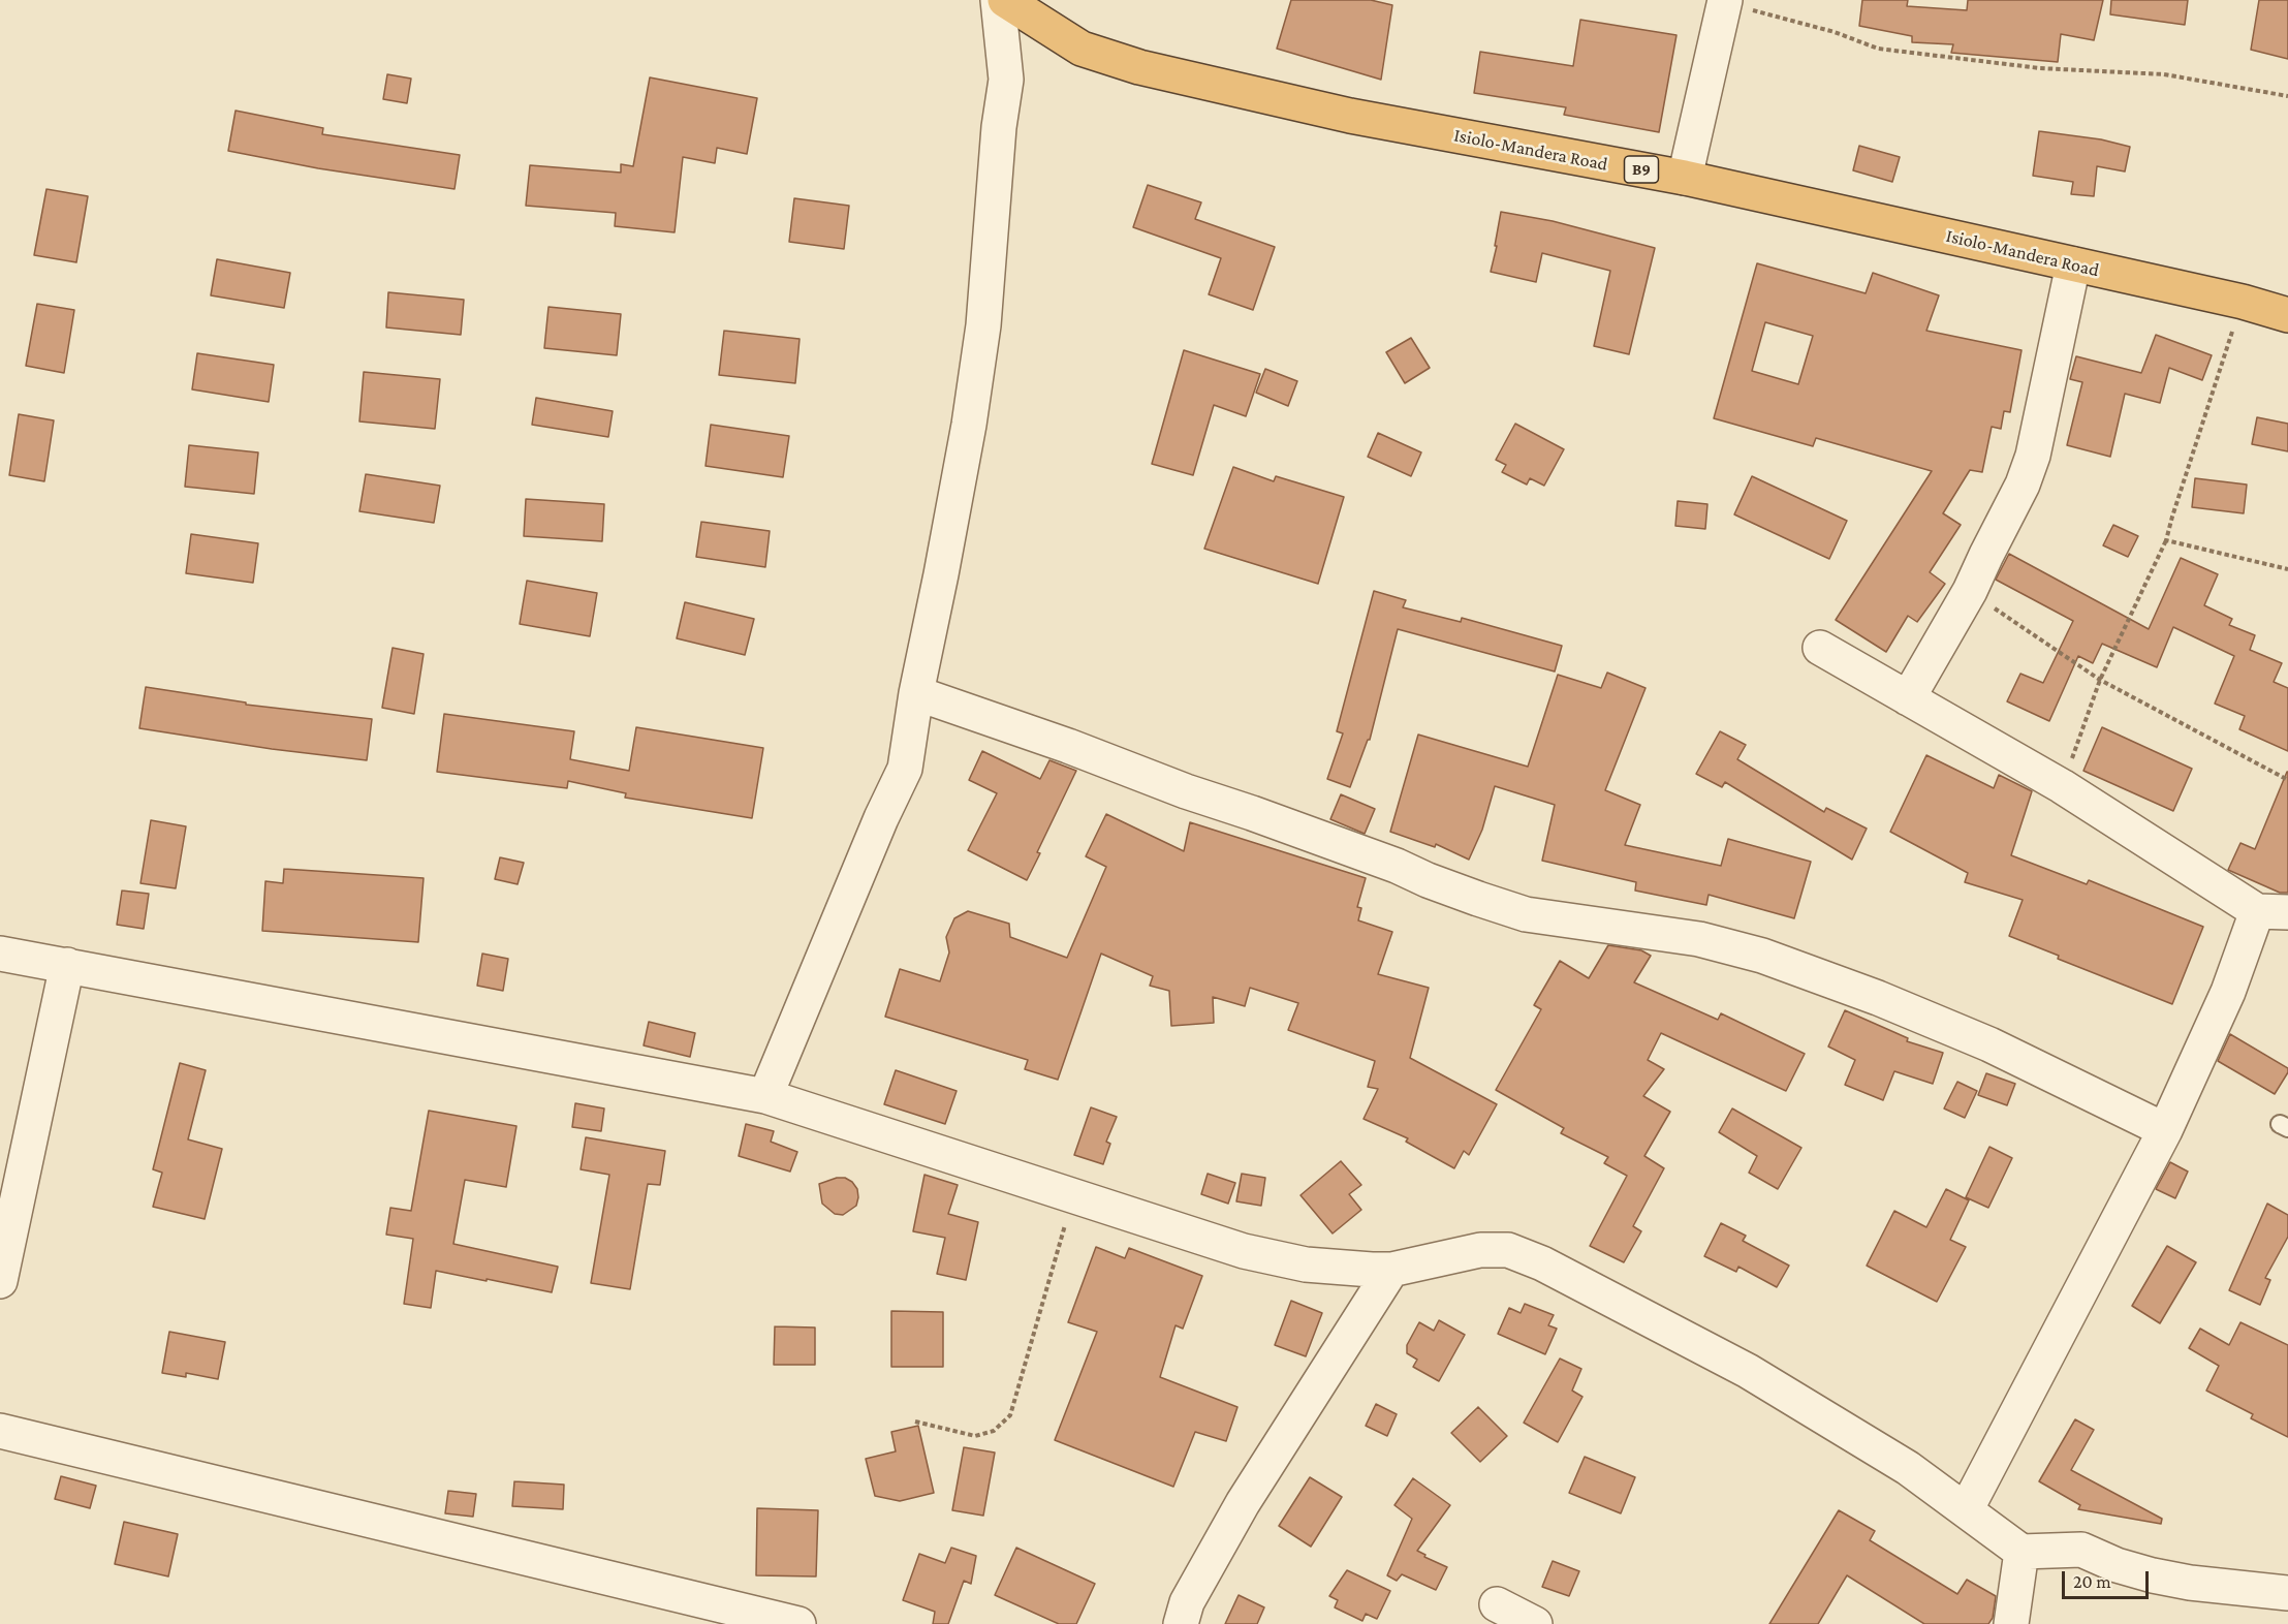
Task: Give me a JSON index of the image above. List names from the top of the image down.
{
  "streets": {
    "highway": ["Isiolo-Mandera Road", "B9"]
  },
  "scale_bar": "20 m"
}
